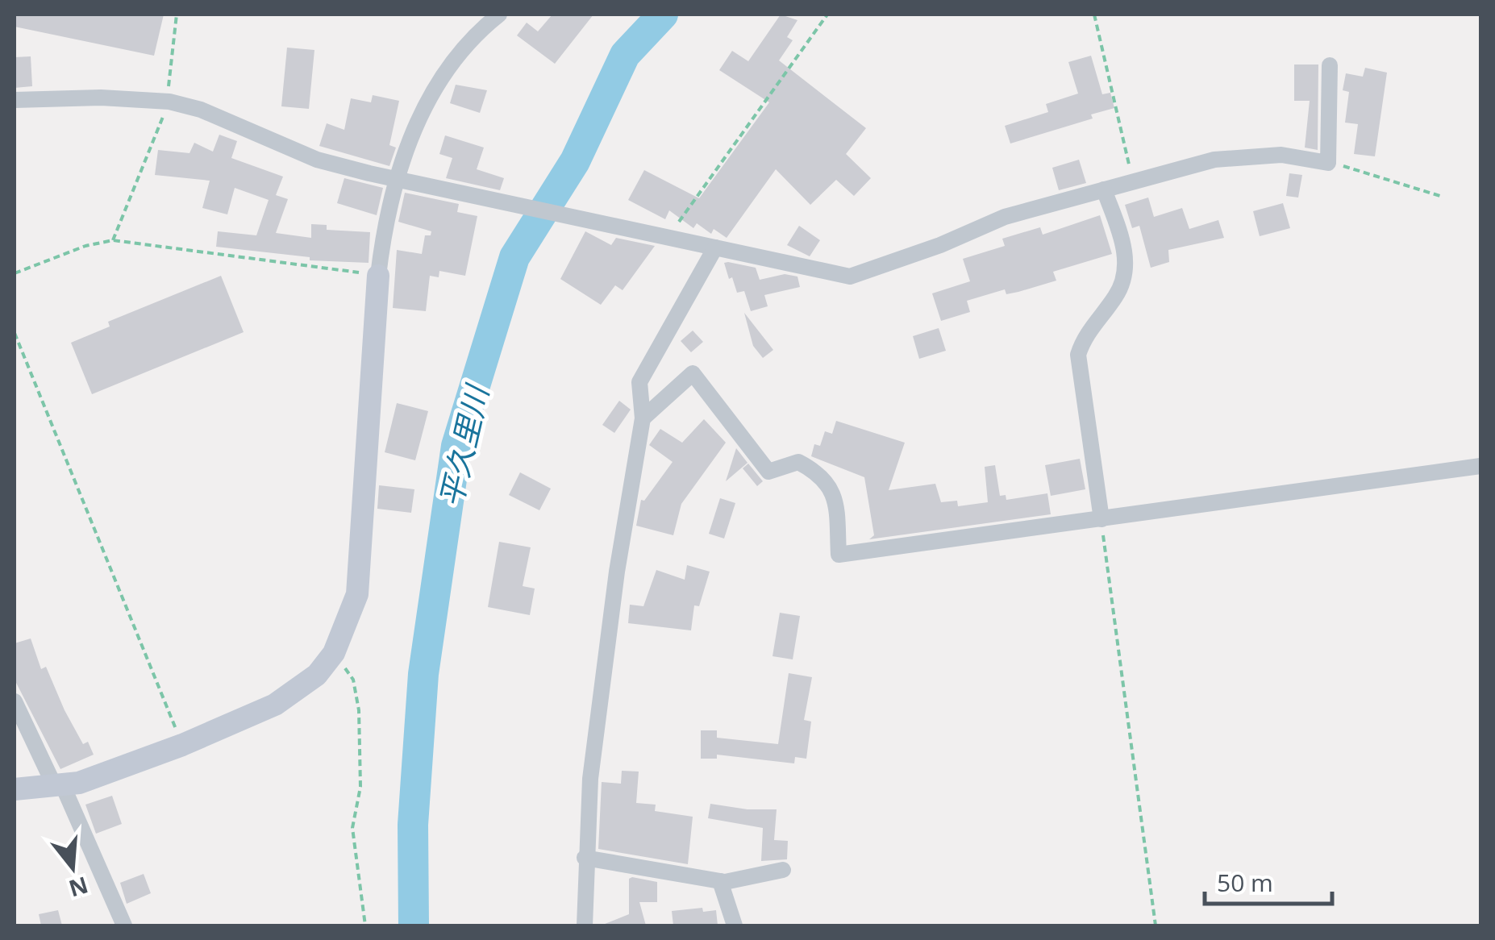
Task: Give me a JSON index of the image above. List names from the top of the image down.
{
  "water": ["平久里川"],
  "scale_bar": "50 m",
  "north": "bottom"
}
